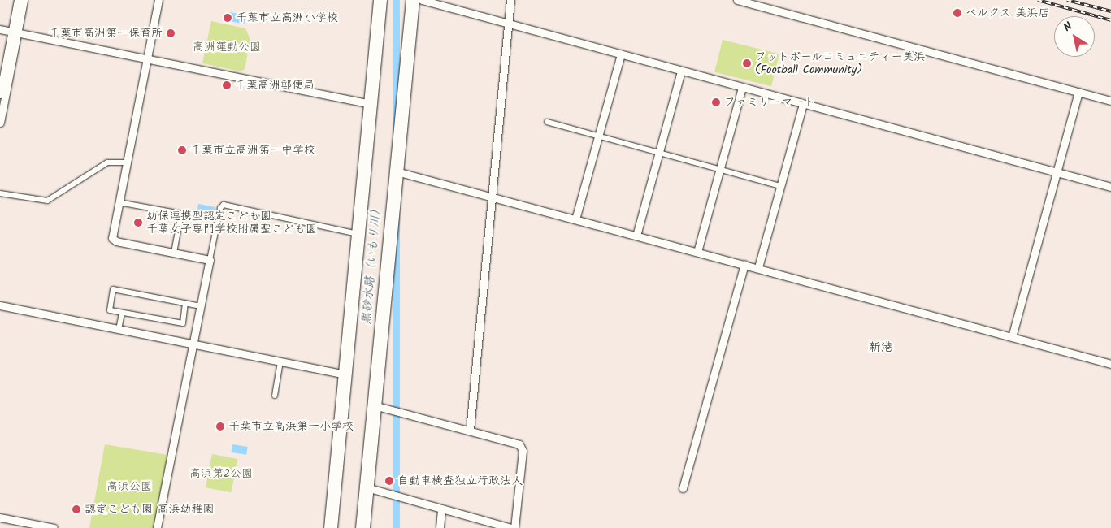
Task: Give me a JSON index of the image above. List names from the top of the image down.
{
  "districts": ["新港"],
  "water": ["黒砂水路（いもり川）"],
  "parks": ["高洲運動公園", "高浜第2公園", "高浜公園"],
  "places": [
    "ベルクス 美浜店",
    "千葉市立高洲小学校",
    "千葉市高洲第一保育所",
    "フットボールコミュニティー美浜 (Football Community)",
    "千葉高洲郵便局",
    "ファミリーマート",
    "千葉市立高洲第一中学校",
    "幼保連携型認定こども園 千葉女子専門学校附属聖こども園",
    "千葉市立高浜第一小学校",
    "自動車検査独立行政法人",
    "認定こども園 高浜幼稚園"
  ],
  "north": "top left"
}
